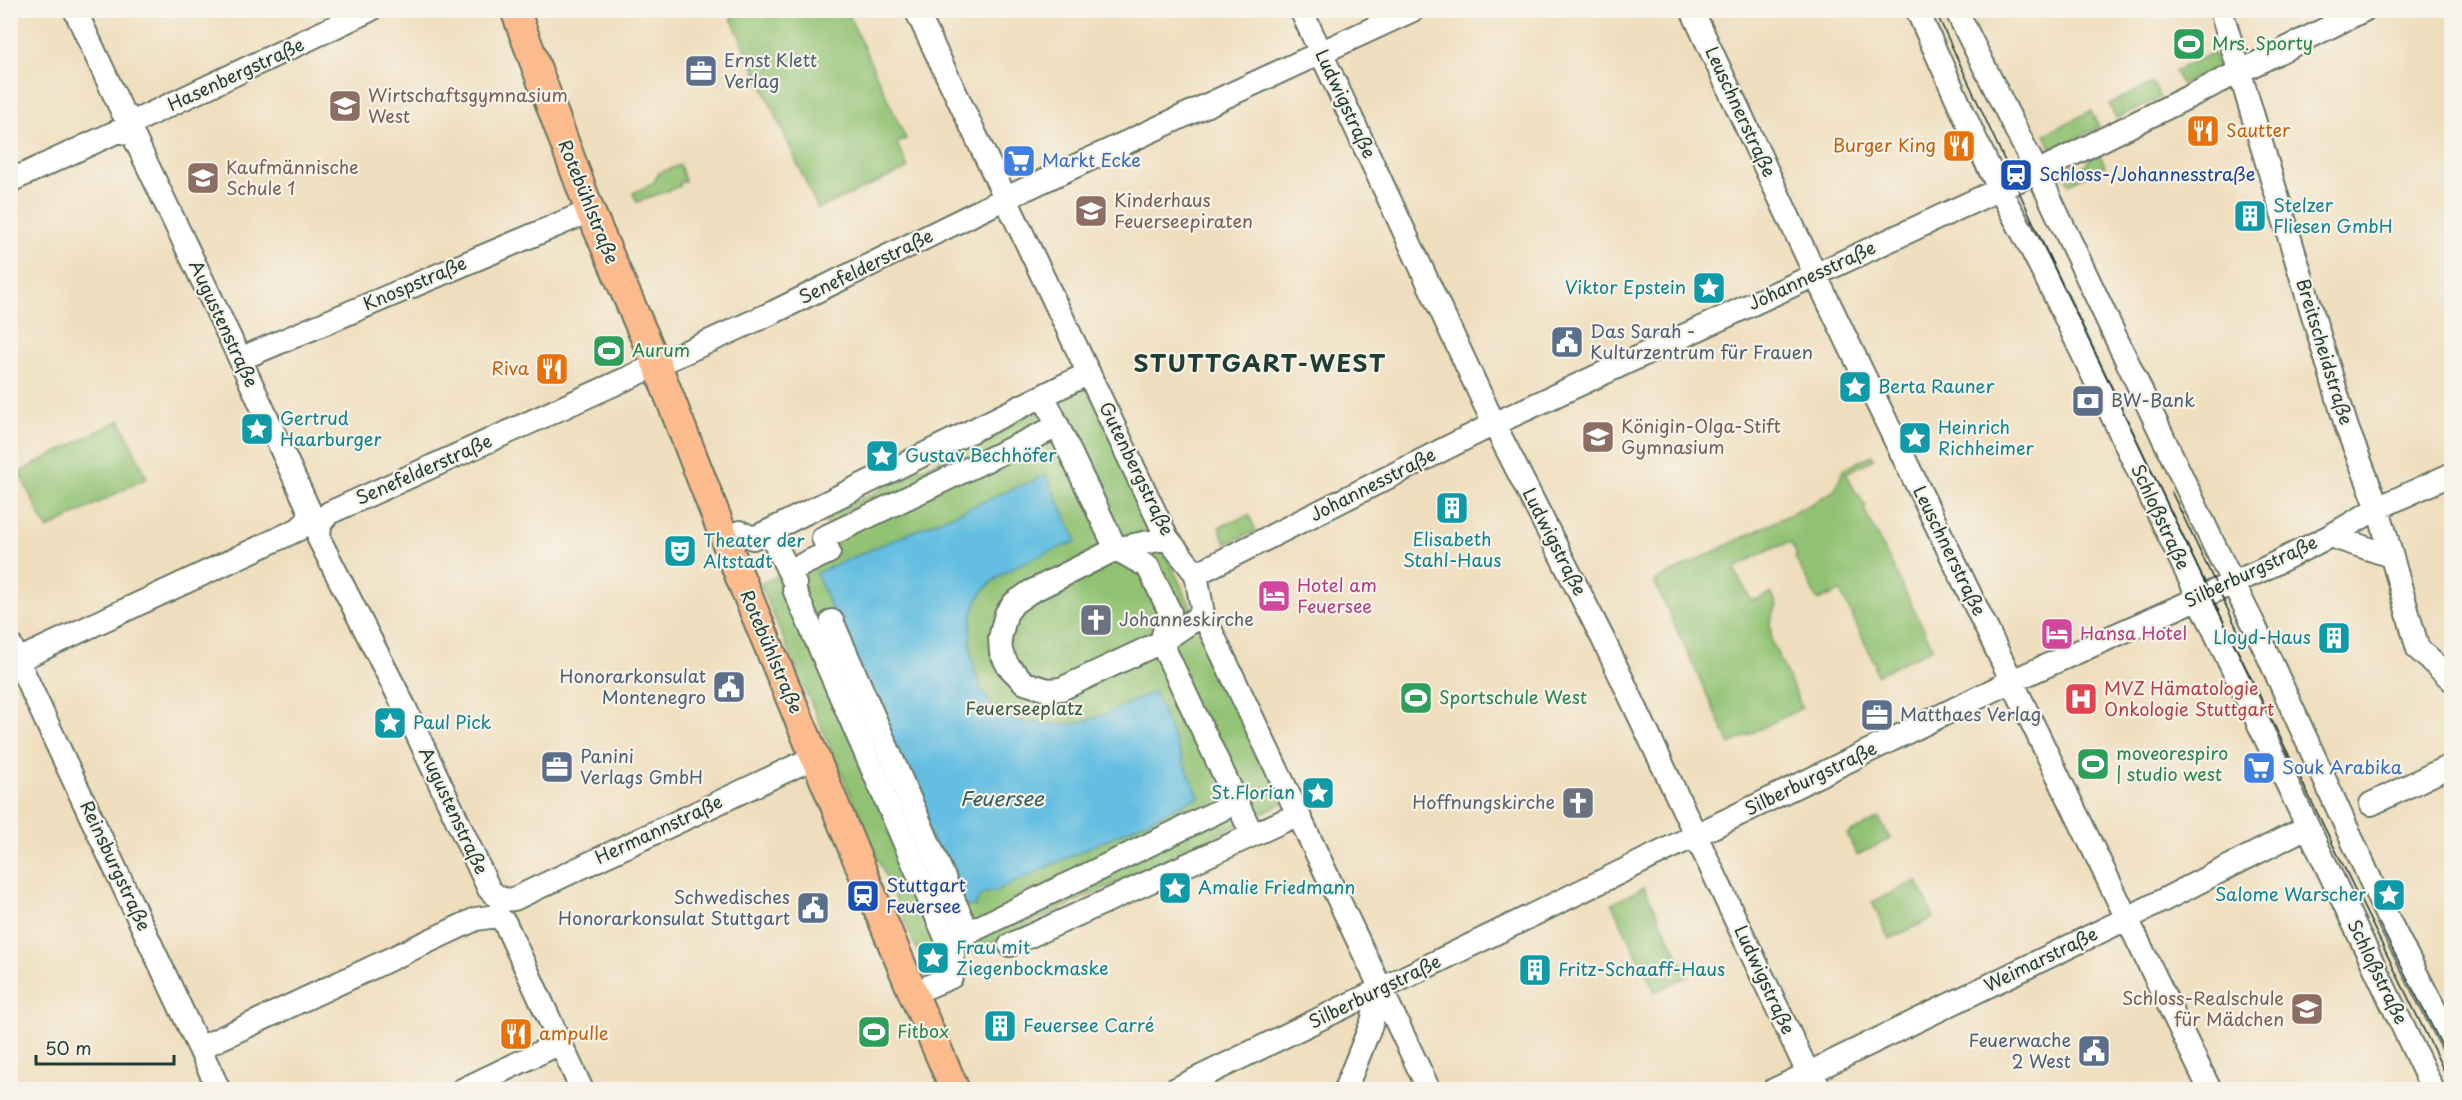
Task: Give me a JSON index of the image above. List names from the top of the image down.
{
  "streets": {
    "main road": ["Rotebühlstraße"],
    "street": [
      "Hasenbergstraße",
      "Ludwigstraße",
      "Leuschnerstraße",
      "Senefelderstraße",
      "Johannesstraße",
      "Knospstraße",
      "Augustenstraße",
      "Breitscheidstraße",
      "Gutenbergstraße",
      "Schloßstraße",
      "Silberburgstraße",
      "Hermannstraße",
      "Reinsburgstraße",
      "Weimarstraße"
    ]
  },
  "crossings": [
    ["Hasenbergstraße", "Augustenstraße"],
    ["Ludwigstraße", "Senefelderstraße"],
    ["Ludwigstraße", "Johannesstraße"],
    ["Ludwigstraße", "Silberburgstraße"],
    ["Ludwigstraße", "Weimarstraße"],
    ["Leuschnerstraße", "Johannesstraße"],
    ["Leuschnerstraße", "Silberburgstraße"],
    ["Leuschnerstraße", "Weimarstraße"],
    ["Rotebühlstraße", "Senefelderstraße"],
    ["Rotebühlstraße", "Knospstraße"],
    ["Rotebühlstraße", "Hermannstraße"],
    ["Senefelderstraße", "Augustenstraße"],
    ["Senefelderstraße", "Gutenbergstraße"],
    ["Senefelderstraße", "Reinsburgstraße"],
    ["Johannesstraße", "Breitscheidstraße"],
    ["Johannesstraße", "Gutenbergstraße"],
    ["Johannesstraße", "Schloßstraße"],
    ["Knospstraße", "Augustenstraße"],
    ["Augustenstraße", "Hermannstraße"],
    ["Breitscheidstraße", "Silberburgstraße"],
    ["Gutenbergstraße", "Silberburgstraße"],
    ["Schloßstraße", "Silberburgstraße"],
    ["Schloßstraße", "Weimarstraße"],
    ["Hermannstraße", "Reinsburgstraße"]
  ],
  "districts": ["STUTTGART-WEST"],
  "water": ["Feuersee"],
  "parks": ["Feuerseeplatz"],
  "places": {
    "sports": [
      "Mrs. Sporty",
      "Aurum",
      "Sportschule West",
      "moveorespiro | studio west",
      "Fitbox"
    ],
    "office": ["Ernst Klett Verlag", "Matthaes Verlag", "Panini Verlags GmbH"],
    "school or university": [
      "Wirtschaftsgymnasium West",
      "Kaufmännische Schule 1",
      "Kinderhaus Feuerseepiraten",
      "Königin-Olga-Stift Gymnasium",
      "Schloss-Realschule für Mädchen"
    ],
    "restaurant": [
      "Sautter",
      "Burger King",
      "Riva",
      "ampulle"
    ],
    "supermarket": ["Markt Ecke", "Souk Arabika"],
    "station": ["Schloss-/Johannesstraße", "Stuttgart Feuersee"],
    "building": [
      "Stelzer Fliesen GmbH",
      "Elisabeth Stahl-Haus",
      "Lloyd-Haus",
      "Fritz-Schaaff-Haus",
      "Feuersee Carré"
    ],
    "place": [
      "Viktor Epstein",
      "Berta Rauner",
      "Gertrud Haarburger",
      "Heinrich Richheimer",
      "Gustav Bechhöfer",
      "Paul Pick",
      "St.Florian",
      "Amalie Friedmann",
      "Salome Warscher",
      "Frau mit Ziegenbockmaske"
    ],
    "public building": [
      "Das Sarah - Kulturzentrum für Frauen",
      "Honorarkonsulat Montenegro",
      "Schwedisches Honorarkonsulat Stuttgart",
      "Feuerwache 2 West"
    ],
    "bank": ["BW-Bank"],
    "theatre": ["Theater der Altstadt"],
    "hotel": ["Hotel am Feuersee", "Hansa Hotel"],
    "church": ["Johanneskirche", "Hoffnungskirche"],
    "hospital": ["MVZ Hämatologie Onkologie Stuttgart"]
  },
  "scale_bar": "50 m"
}
